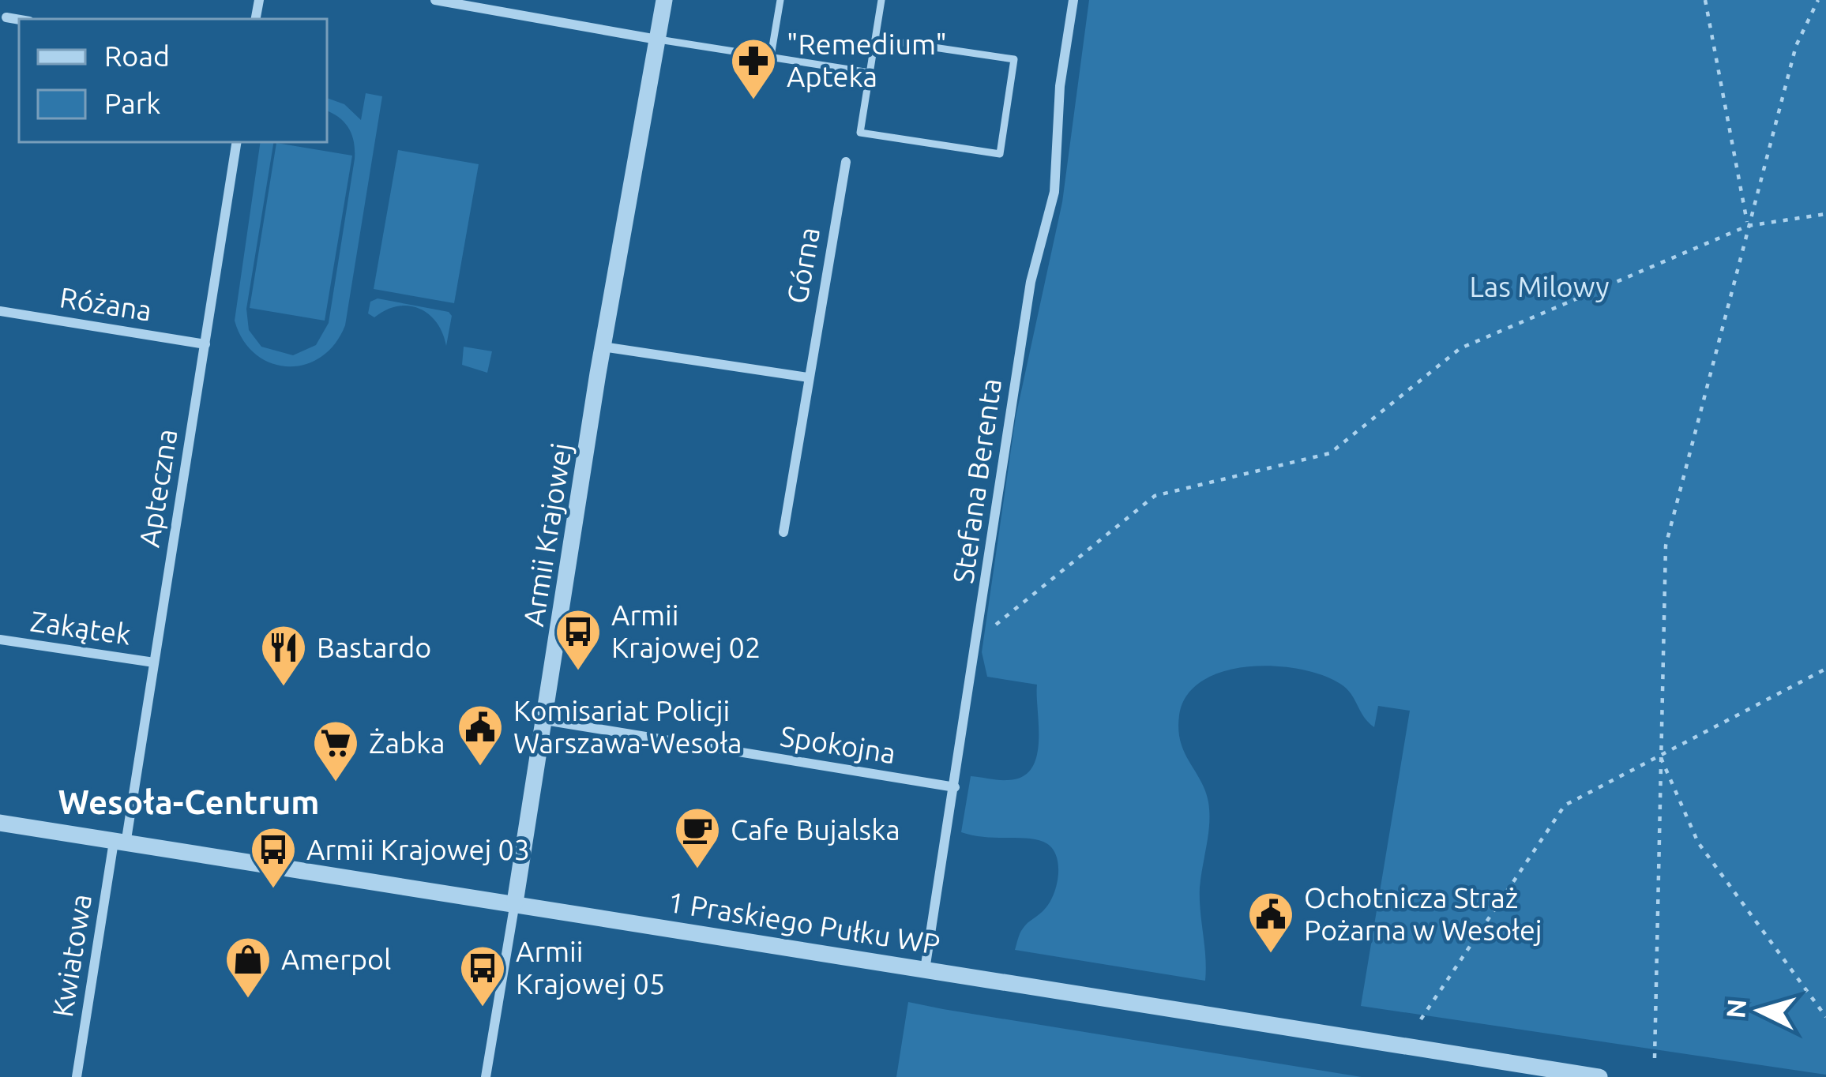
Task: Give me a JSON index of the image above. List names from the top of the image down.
{
  "streets": {
    "street": [
      "Górna",
      "Różana",
      "Stefana Berenta",
      "Apteczna",
      "Armii Krajowej",
      "Zakątek",
      "Spokojna",
      "1 Praskiego Pułku WP",
      "Kwiatowa"
    ]
  },
  "crossings": [
    ["Różana", "Apteczna"],
    ["Stefana Berenta", "Spokojna"],
    ["Stefana Berenta", "1 Praskiego Pułku WP"],
    ["Apteczna", "Zakątek"],
    ["Apteczna", "1 Praskiego Pułku WP"],
    ["Apteczna", "Kwiatowa"],
    ["Armii Krajowej", "Spokojna"],
    ["Armii Krajowej", "1 Praskiego Pułku WP"],
    ["1 Praskiego Pułku WP", "Kwiatowa"]
  ],
  "districts": ["Wesoła-Centrum"],
  "parks": ["Las Milowy"],
  "places": {
    "pharmacy": ["\"Remedium\" Apteka"],
    "bus stop": ["Armii Krajowej 02", "Armii Krajowej 03", "Armii Krajowej 05"],
    "restaurant": ["Bastardo"],
    "public building": ["Komisariat Policji Warszawa-Wesoła", "Ochotnicza Straż Pożarna w Wesołej"],
    "supermarket": ["Żabka"],
    "cafe": ["Cafe Bujalska"],
    "shop": ["Amerpol"]
  },
  "legend": ["Road", "Park"],
  "north": "left"
}
